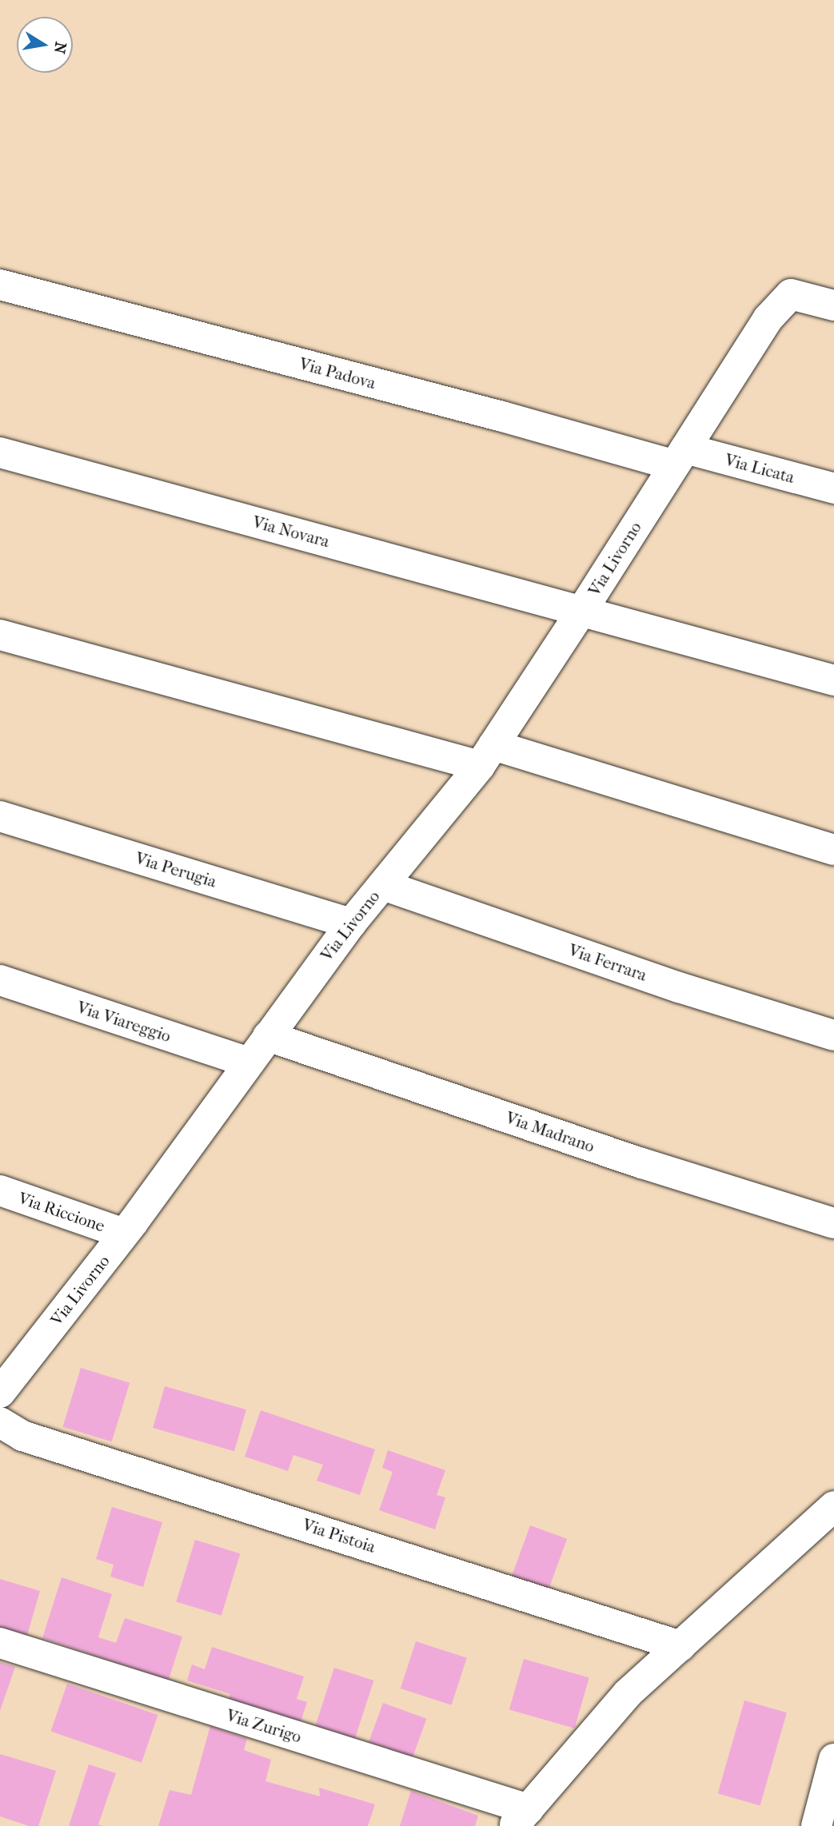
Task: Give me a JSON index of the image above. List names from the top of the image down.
{
  "streets": {
    "street": [
      "Via Padova",
      "Via Licata",
      "Via Novara",
      "Via Livorno",
      "Via Perugia",
      "Via Ferrara",
      "Via Viareggio",
      "Via Madrano",
      "Via Riccione",
      "Via Pistoia",
      "Via Zurigo"
    ]
  },
  "crossings": [
    ["Via Padova", "Via Licata"],
    ["Via Padova", "Via Livorno"],
    ["Via Licata", "Via Livorno"],
    ["Via Novara", "Via Livorno"],
    ["Via Livorno", "Via Perugia"],
    ["Via Livorno", "Via Ferrara"],
    ["Via Livorno", "Via Viareggio"],
    ["Via Livorno", "Via Madrano"],
    ["Via Livorno", "Via Riccione"]
  ],
  "north": "right"
}
